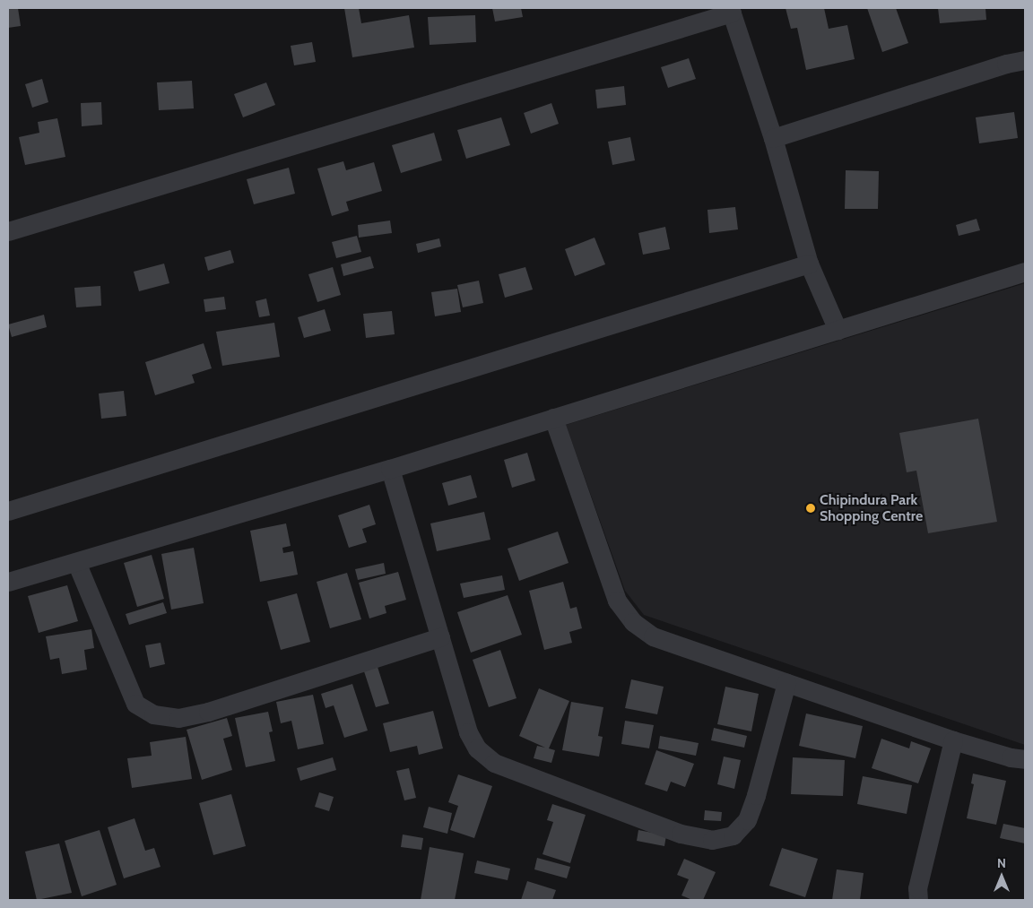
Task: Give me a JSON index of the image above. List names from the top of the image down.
{
  "places": ["Chipindura Park Shopping Centre"],
  "north": "top"
}
